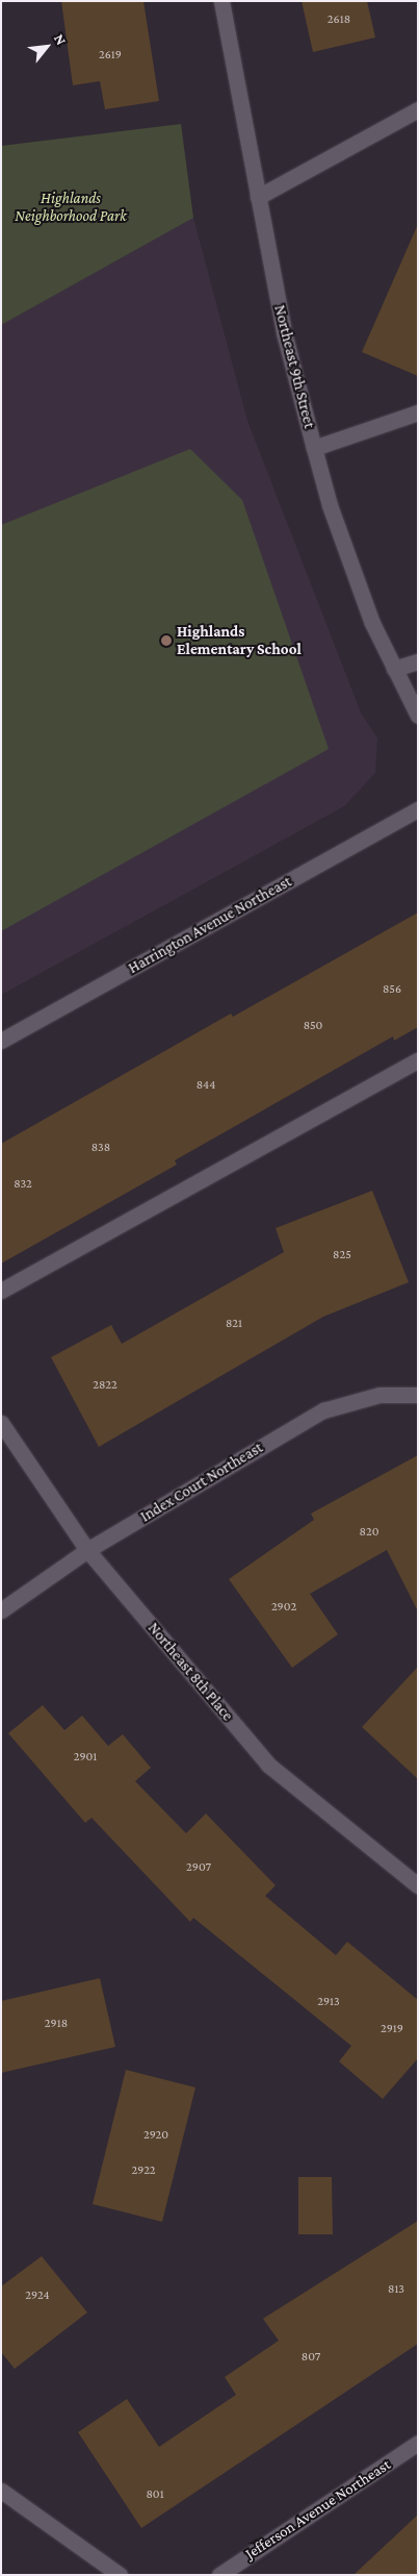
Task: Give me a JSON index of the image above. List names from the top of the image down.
{
  "streets": {
    "street": [
      "Northeast 9th Street",
      "Harrington Avenue Northeast",
      "Index Court Northeast",
      "Northeast 8th Place",
      "Jefferson Avenue Northeast"
    ]
  },
  "crossings": [
    ["Index Court Northeast", "Northeast 8th Place"]
  ],
  "parks": ["Highlands Neighborhood Park"],
  "places": ["Highlands Elementary School"],
  "house_numbers": [
    "2618",
    "2619",
    "856",
    "850",
    "844",
    "838",
    "832",
    "825",
    "821",
    "2822",
    "820",
    "2902",
    "2901",
    "2907",
    "2913",
    "2918",
    "2919",
    "2920",
    "2922",
    "813",
    "2924",
    "807",
    "801"
  ],
  "north": "top right"
}
